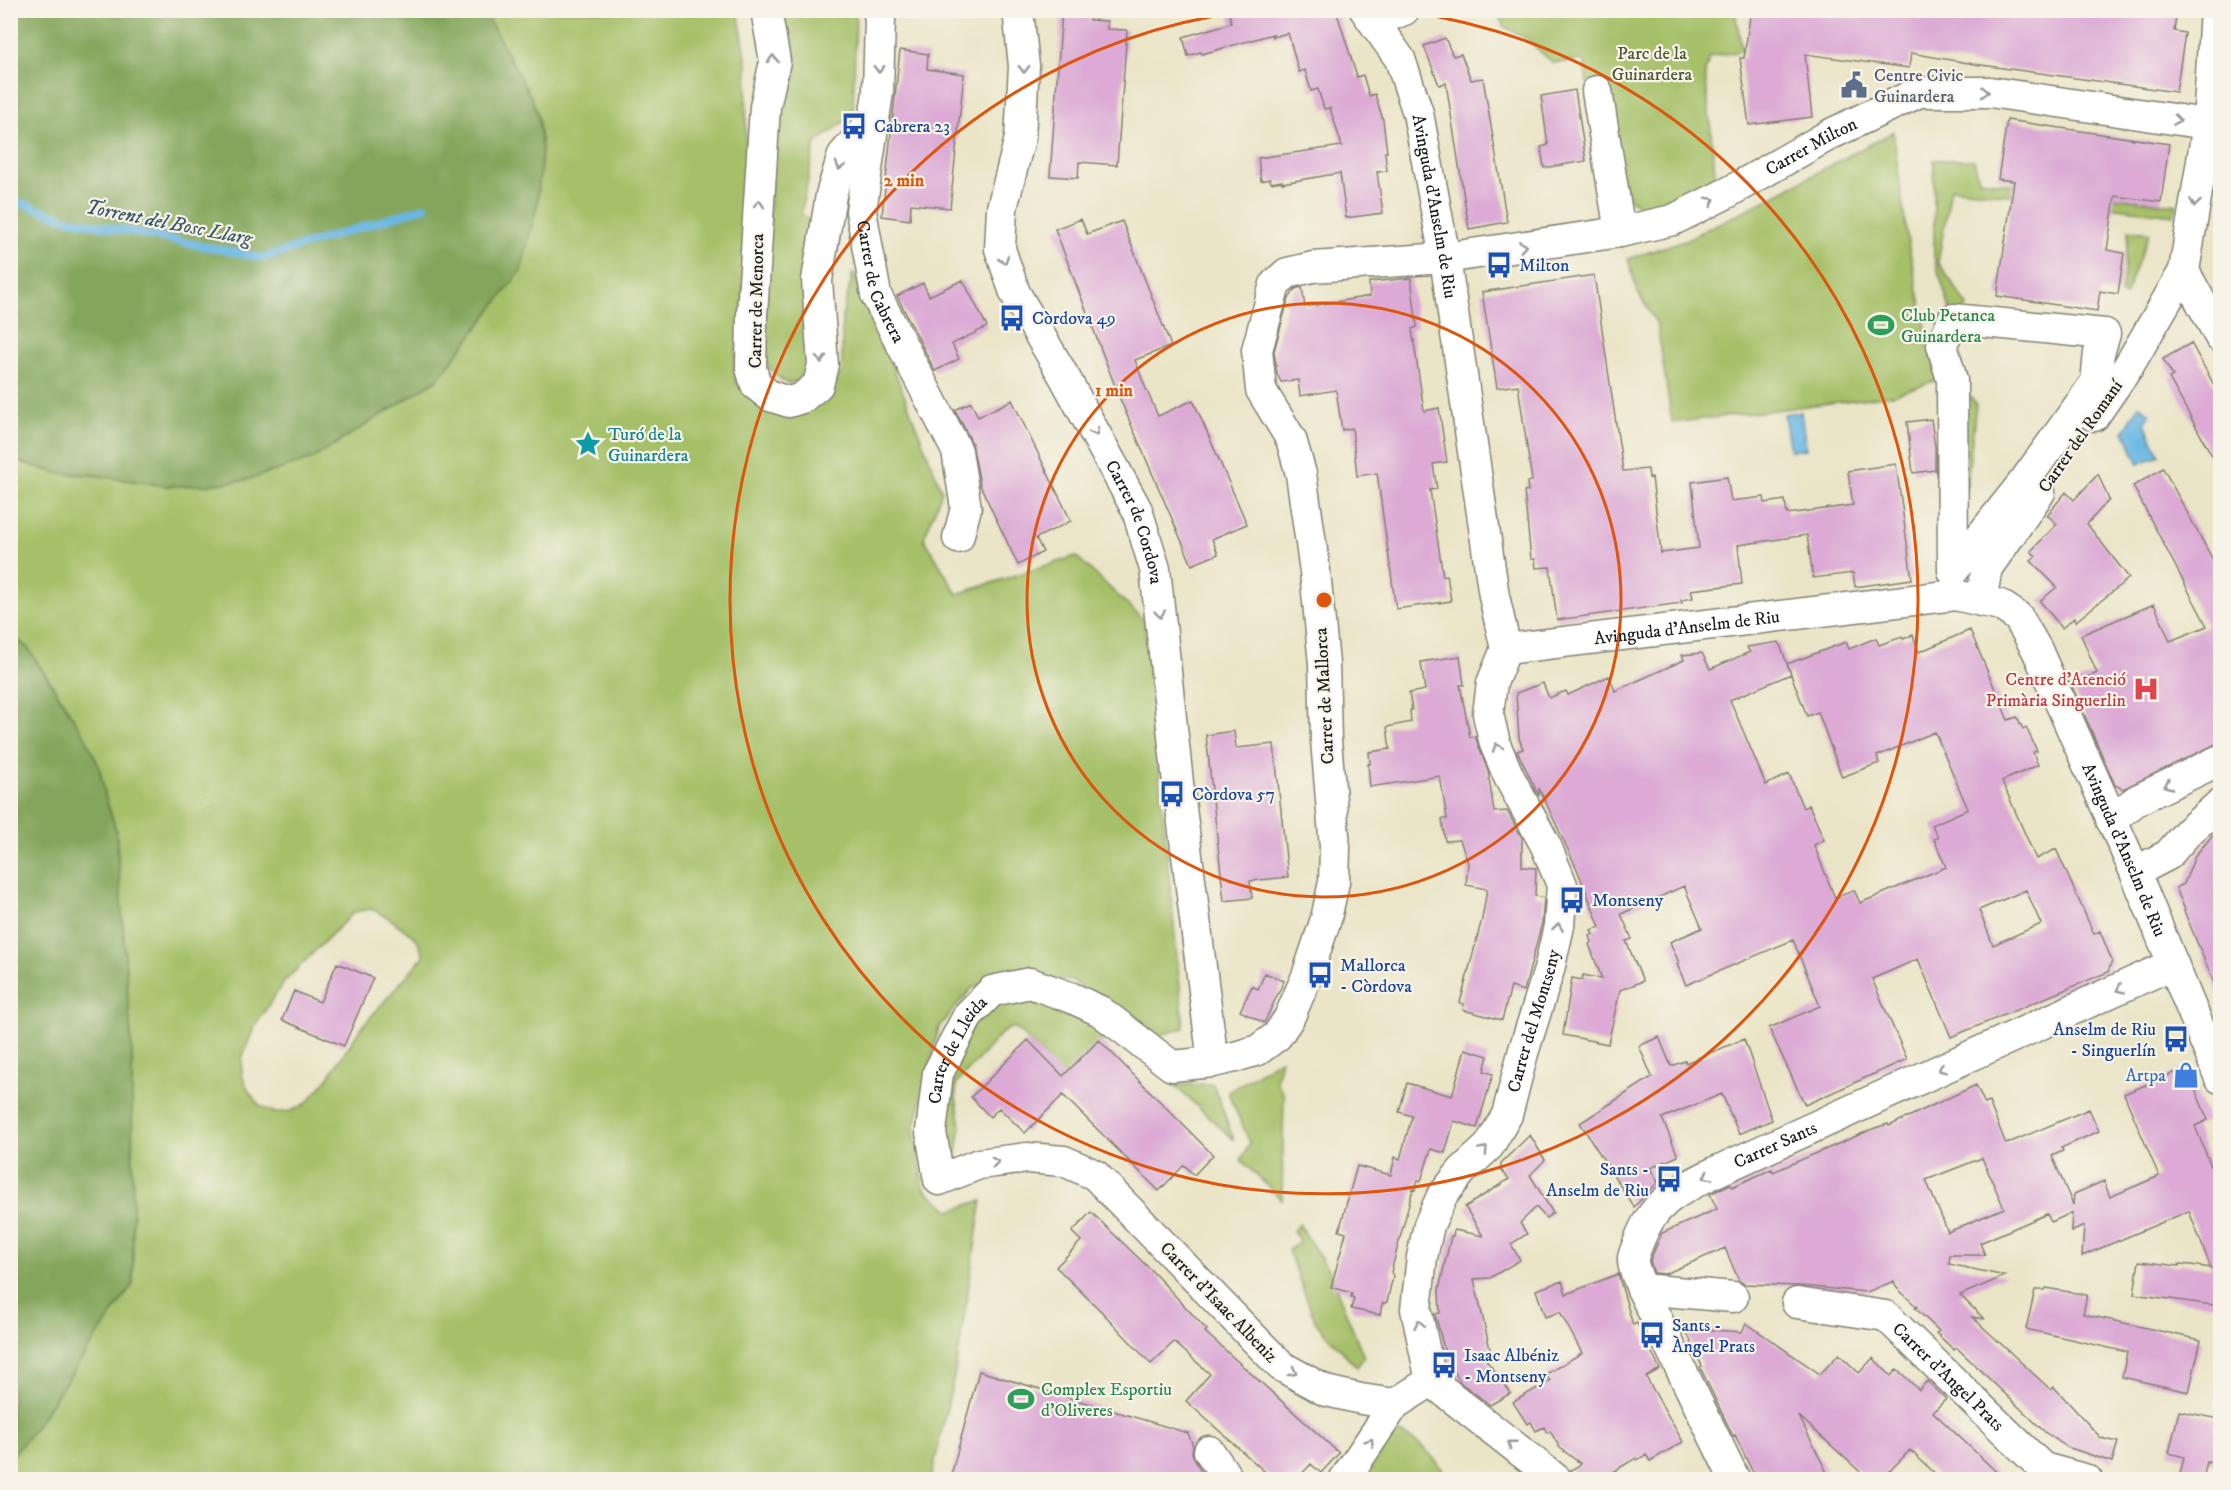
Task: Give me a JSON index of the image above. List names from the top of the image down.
{
  "streets": {
    "street": [
      "Carrer Milton",
      "Avinguda d'Anselm de Riu",
      "Carrer de Cabrera",
      "Carrer de Menorca",
      "Carrer del Romaní",
      "Carrer de Cordova",
      "Carrer de Mallorca",
      "Carrer del Montseny",
      "Carrer de Lleida",
      "Carrer Sants",
      "Carrer d'Isaac Albeniz",
      "Carrer d'Angel Prats"
    ]
  },
  "crossings": [
    ["Carrer Milton", "Avinguda d'Anselm de Riu"],
    ["Carrer Milton", "Carrer de Mallorca"],
    ["Avinguda d'Anselm de Riu", "Carrer del Romaní"],
    ["Avinguda d'Anselm de Riu", "Carrer de Mallorca"],
    ["Avinguda d'Anselm de Riu", "Carrer del Montseny"],
    ["Avinguda d'Anselm de Riu", "Carrer Sants"],
    ["Carrer de Cabrera", "Carrer de Menorca"],
    ["Carrer de Cordova", "Carrer de Mallorca"],
    ["Carrer de Cordova", "Carrer de Lleida"],
    ["Carrer de Mallorca", "Carrer de Lleida"],
    ["Carrer de Lleida", "Carrer d'Isaac Albeniz"]
  ],
  "one_way": [
    "Carrer Milton",
    "Carrer de Cordova",
    "Carrer del Montseny",
    "Carrer Sants",
    "Carrer d'Isaac Albeniz"
  ],
  "water": ["Torrent del Bosc Llarg"],
  "parks": ["Parc de la Guinardera"],
  "places": {
    "public building": ["Centre Civic Guinardera"],
    "bus stop": [
      "Cabrera 23",
      "Milton",
      "Còrdova 49",
      "Còrdova 57",
      "Montseny",
      "Mallorca - Còrdova",
      "Anselm de Riu - Singuerlín",
      "Sants - Anselm de Riu",
      "Sants - Àngel Prats",
      "Isaac Albéniz - Montseny"
    ],
    "sports": ["Club Petanca Guinardera", "Complex Esportiu d'Oliveres"],
    "place": ["Turó de la Guinardera"],
    "hospital": ["Centre d'Atenció Primària Singuerlin"],
    "shop": ["Artpa"]
  },
  "rings": ["2 min", "1 min"]
}
